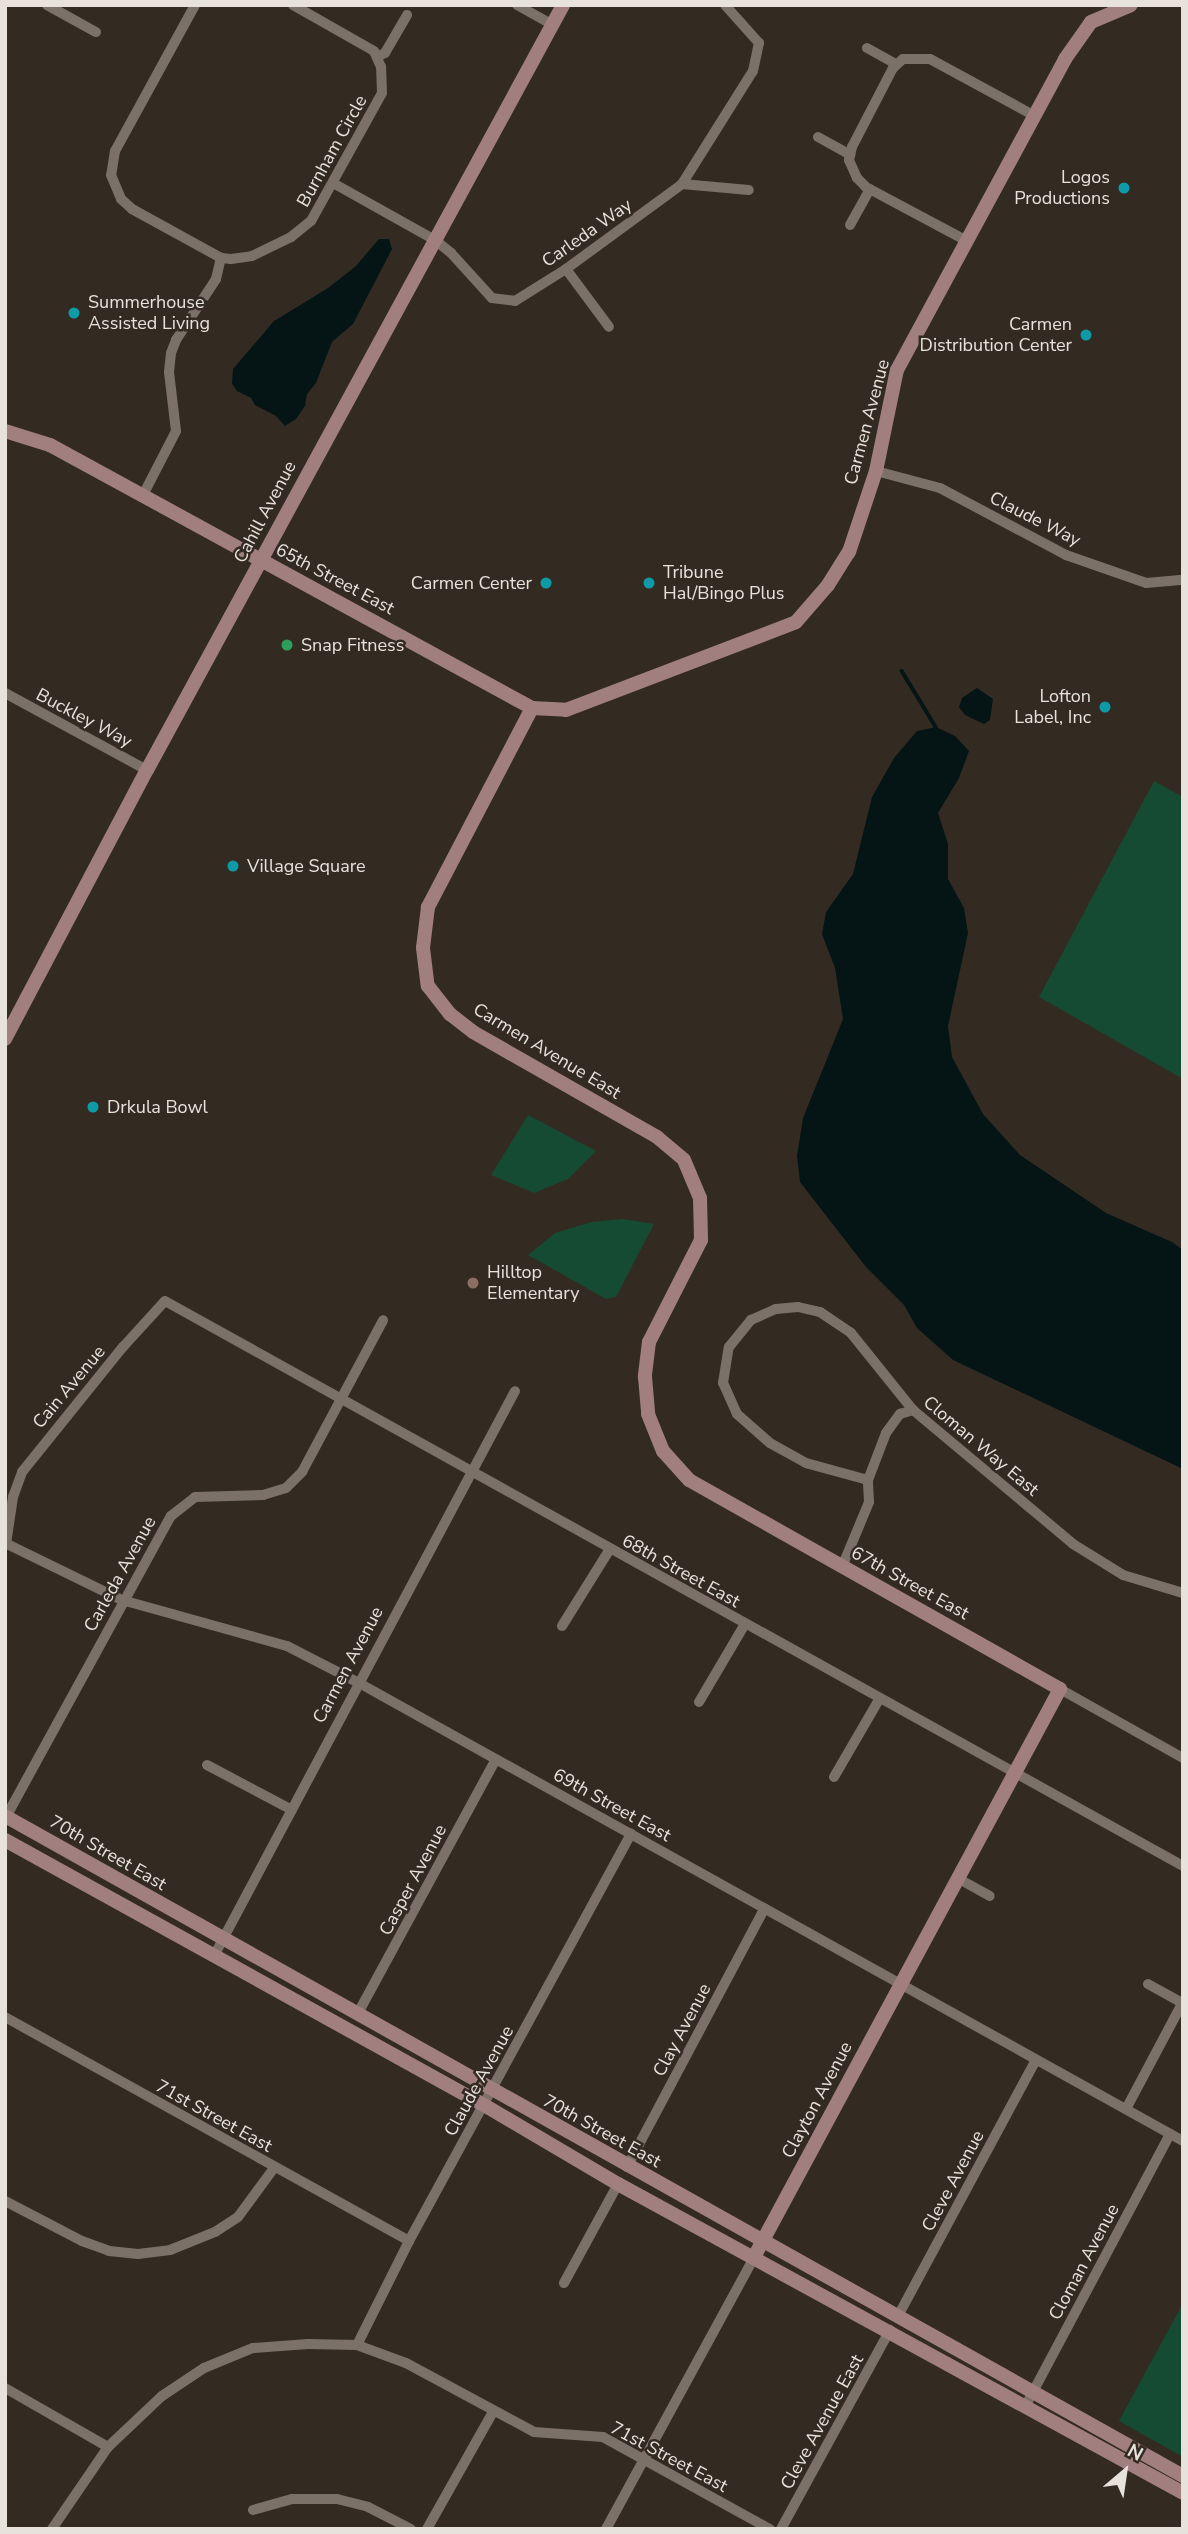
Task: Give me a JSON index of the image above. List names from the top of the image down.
{
  "streets": {
    "street": [
      "Burnham Circle",
      "Carleda Way",
      "Carmen Avenue",
      "Cahill Avenue",
      "Claude Way",
      "65th Street East",
      "Buckley Way",
      "Carmen Avenue East",
      "Cain Avenue",
      "Cloman Way East",
      "68th Street East",
      "Carleda Avenue",
      "67th Street East",
      "69th Street East",
      "70th Street East",
      "Casper Avenue",
      "Clay Avenue",
      "Claude Avenue",
      "Clayton Avenue",
      "71st Street East",
      "Cleve Avenue",
      "Cloman Avenue",
      "Cleve Avenue East"
    ]
  },
  "crossings": [
    ["Burnham Circle", "Carleda Way"],
    ["Carleda Way", "Cahill Avenue"],
    ["Carmen Avenue", "Claude Way"],
    ["Carmen Avenue", "65th Street East"],
    ["Carmen Avenue", "Carmen Avenue East"],
    ["Carmen Avenue", "68th Street East"],
    ["Carmen Avenue", "69th Street East"],
    ["Carmen Avenue", "70th Street East"],
    ["Cahill Avenue", "65th Street East"],
    ["Cahill Avenue", "Buckley Way"],
    ["65th Street East", "Carmen Avenue East"],
    ["Carmen Avenue East", "67th Street East"],
    ["Cain Avenue", "68th Street East"],
    ["Cain Avenue", "69th Street East"],
    ["68th Street East", "Carleda Avenue"],
    ["68th Street East", "Clayton Avenue"],
    ["Carleda Avenue", "69th Street East"],
    ["Carleda Avenue", "70th Street East"],
    ["67th Street East", "Clayton Avenue"],
    ["69th Street East", "Casper Avenue"],
    ["69th Street East", "Clay Avenue"],
    ["69th Street East", "Claude Avenue"],
    ["69th Street East", "Clayton Avenue"],
    ["69th Street East", "Cleve Avenue"],
    ["69th Street East", "Cloman Avenue"],
    ["70th Street East", "Casper Avenue"],
    ["70th Street East", "Clay Avenue"],
    ["70th Street East", "Claude Avenue"],
    ["70th Street East", "Clayton Avenue"],
    ["70th Street East", "Cleve Avenue"],
    ["70th Street East", "Cloman Avenue"],
    ["70th Street East", "Cleve Avenue East"],
    ["Claude Avenue", "71st Street East"],
    ["Clayton Avenue", "71st Street East"]
  ],
  "places": [
    "Logos Productions",
    "Summerhouse Assisted Living",
    "Carmen Distribution Center",
    "Carmen Center",
    "Tribune Hal/Bingo Plus",
    "Snap Fitness",
    "Lofton Label, Inc",
    "Village Square",
    "Drkula Bowl",
    "Hilltop Elementary"
  ],
  "north": "top right"
}
